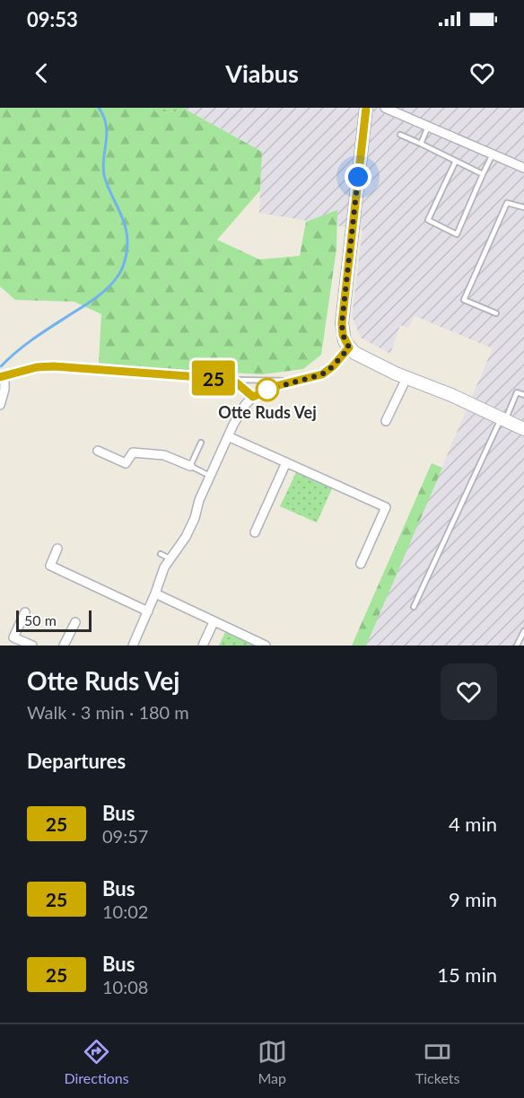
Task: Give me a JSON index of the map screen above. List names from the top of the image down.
{
  "places": ["Otte Ruds Vej"],
  "lines": ["bus line 25"],
  "scale_bar": "50 m",
  "page": {
    "status": "09:53",
    "header": "Viabus",
    "on_map": "25",
    "scale": "50 m",
    "heading": [
      ["Otte Ruds Vej", "Walk · 3 min · 180 m"],
      "Departures"
    ],
    "list": [
      {
        "mark": "25",
        "name": "Bus",
        "note": "09:57",
        "value": "4 min"
      },
      {
        "mark": "25",
        "name": "Bus",
        "note": "10:02",
        "value": "9 min"
      },
      {
        "mark": "25",
        "name": "Bus",
        "note": "10:08",
        "value": "15 min"
      }
    ],
    "tabs": ["Directions", "Map", "Tickets"]
  }
}
